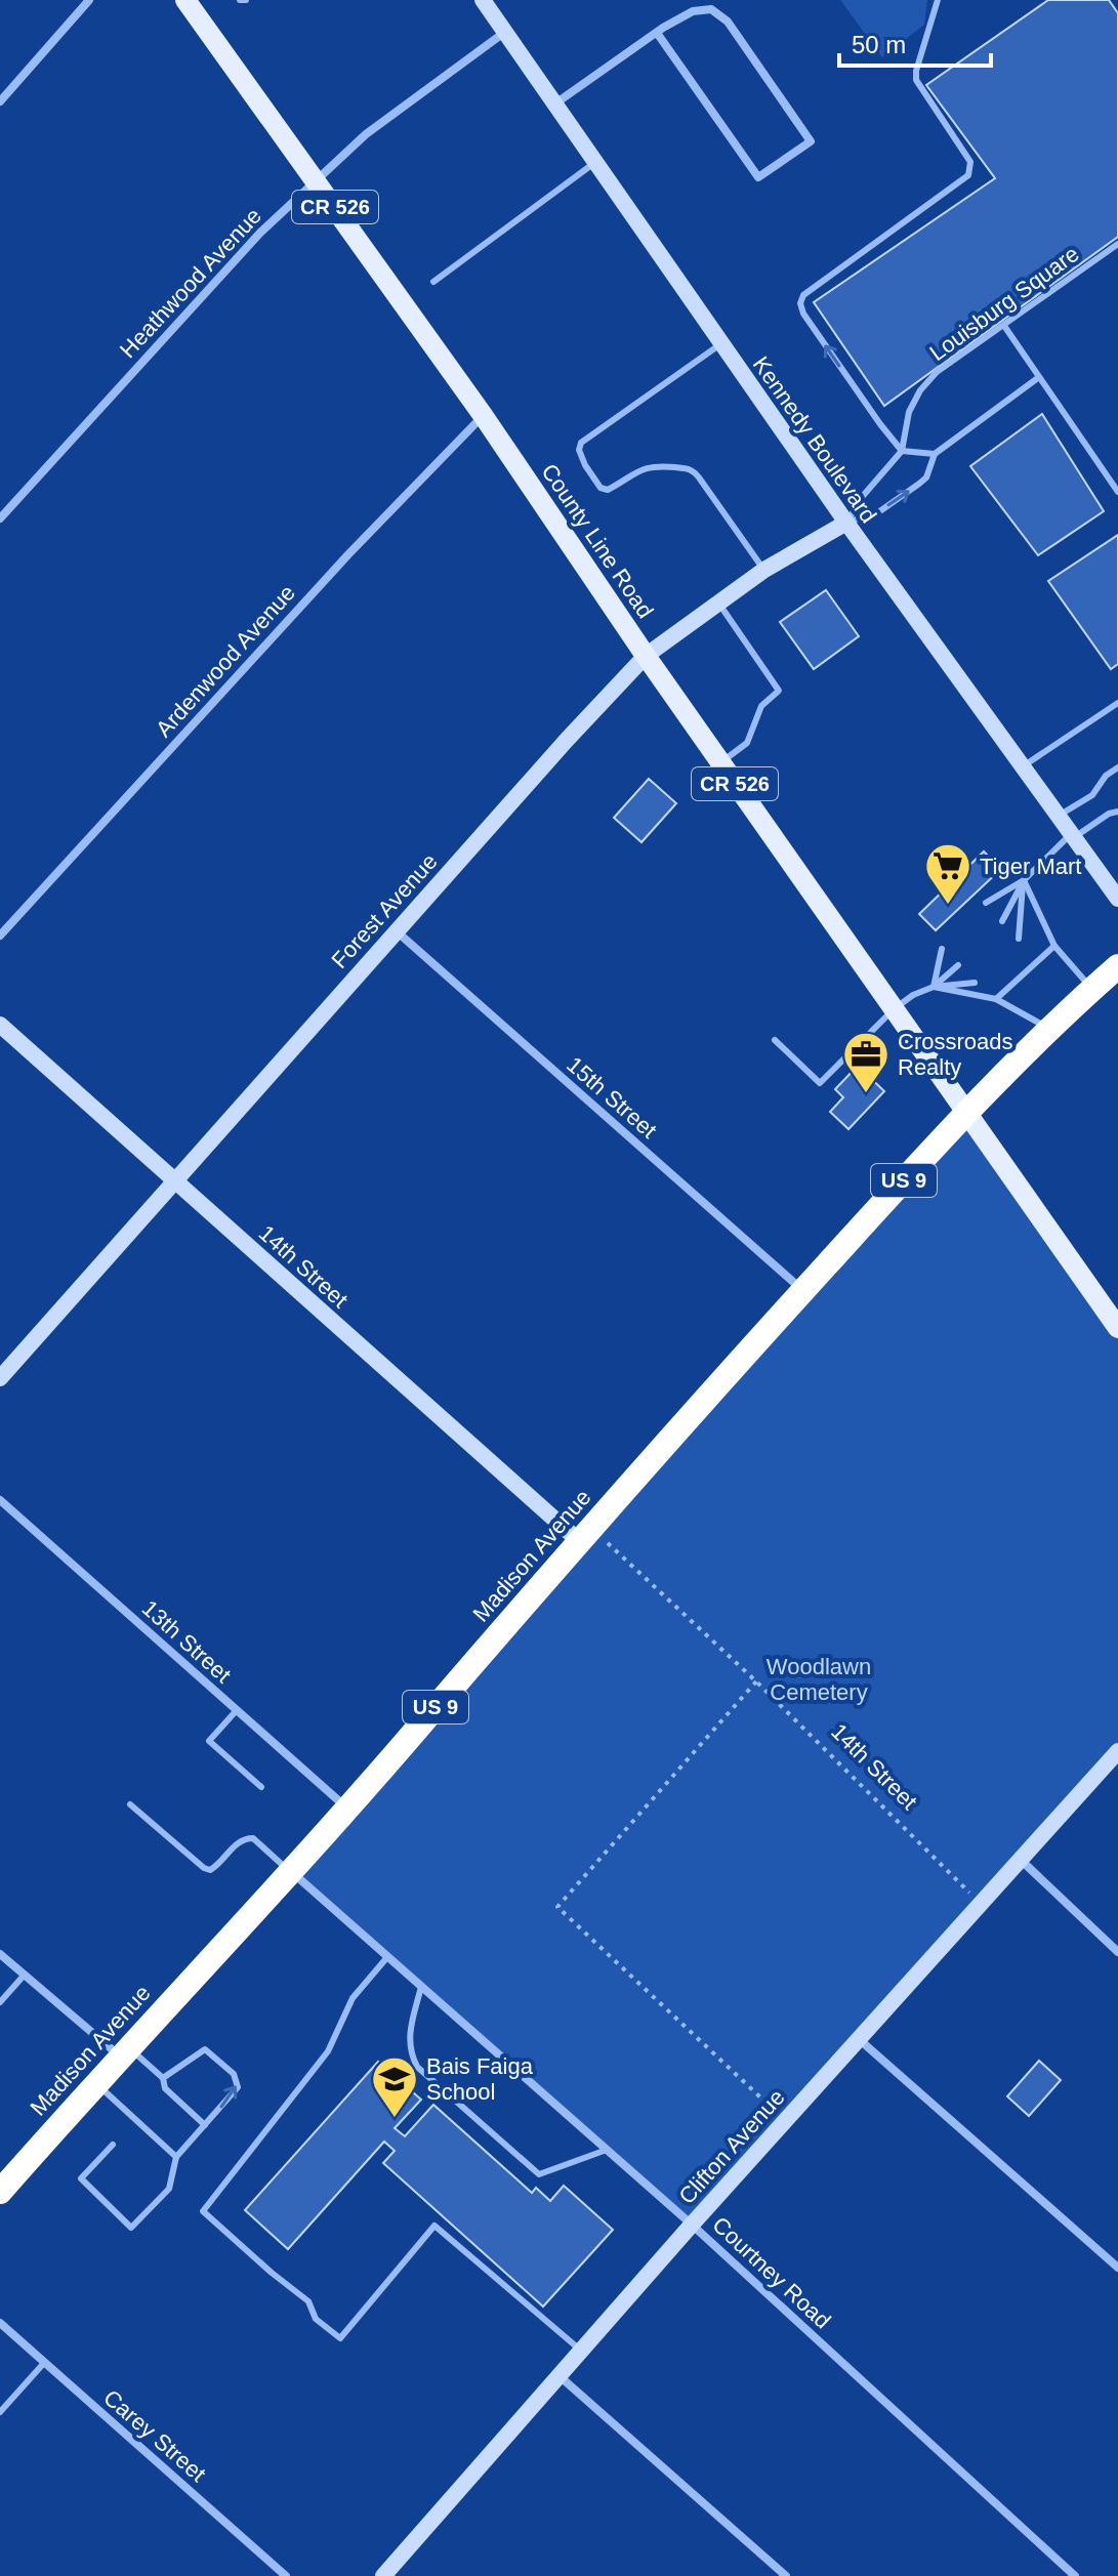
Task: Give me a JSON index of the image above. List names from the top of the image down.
{
  "streets": {
    "highway": ["US 9", "Madison Avenue"],
    "main road": ["CR 526", "County Line Road"],
    "street": [
      "Heathwood Avenue",
      "Kennedy Boulevard",
      "Ardenwood Avenue",
      "Forest Avenue",
      "15th Street",
      "14th Street",
      "13th Street",
      "Clifton Avenue",
      "Courtney Road",
      "Carey Street"
    ],
    "lane": ["Louisburg Square"]
  },
  "crossings": [
    ["CR 526", "County Line Road"],
    ["CR 526", "Madison Avenue"],
    ["Heathwood Avenue", "Kennedy Boulevard"],
    ["Heathwood Avenue", "County Line Road"],
    ["Louisburg Square", "Kennedy Boulevard"],
    ["Louisburg Square", "Forest Avenue"],
    ["Kennedy Boulevard", "Forest Avenue"],
    ["County Line Road", "Ardenwood Avenue"],
    ["County Line Road", "Forest Avenue"],
    ["County Line Road", "Madison Avenue"],
    ["Forest Avenue", "15th Street"],
    ["Forest Avenue", "14th Street"],
    ["15th Street", "Madison Avenue"],
    ["14th Street", "Madison Avenue"],
    ["14th Street", "Clifton Avenue"],
    ["Madison Avenue", "13th Street"],
    ["Madison Avenue", "Courtney Road"],
    ["Clifton Avenue", "Courtney Road"]
  ],
  "parks": ["Woodlawn Cemetery"],
  "places": {
    "supermarket": ["Tiger Mart"],
    "office": ["Crossroads Realty"],
    "school or university": ["Bais Faiga School"]
  },
  "scale_bar": "50 m"
}
